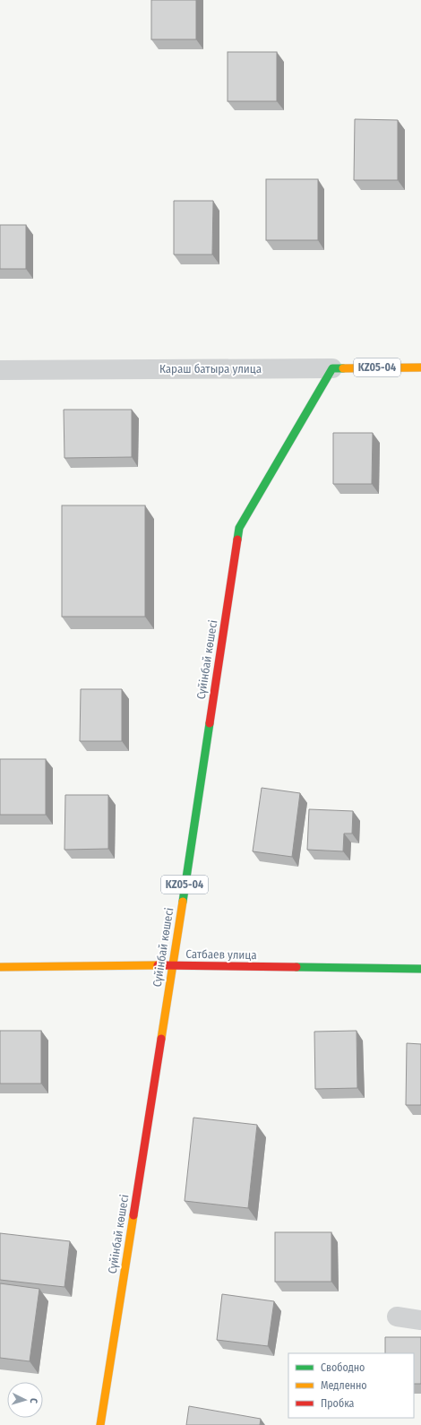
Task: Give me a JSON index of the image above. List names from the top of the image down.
{
  "streets": {
    "main road": [
      "KZ05-04",
      "Караш батыра улица",
      "Сүйінбай көшесі",
      "Сатбаев улица"
    ]
  },
  "crossings": [
    ["Караш батыра улица", "Сүйінбай көшесі"],
    ["Сүйінбай көшесі", "Сатбаев улица"]
  ],
  "legend": ["Свободно", "Медленно", "Пробка"],
  "north": "right"
}
